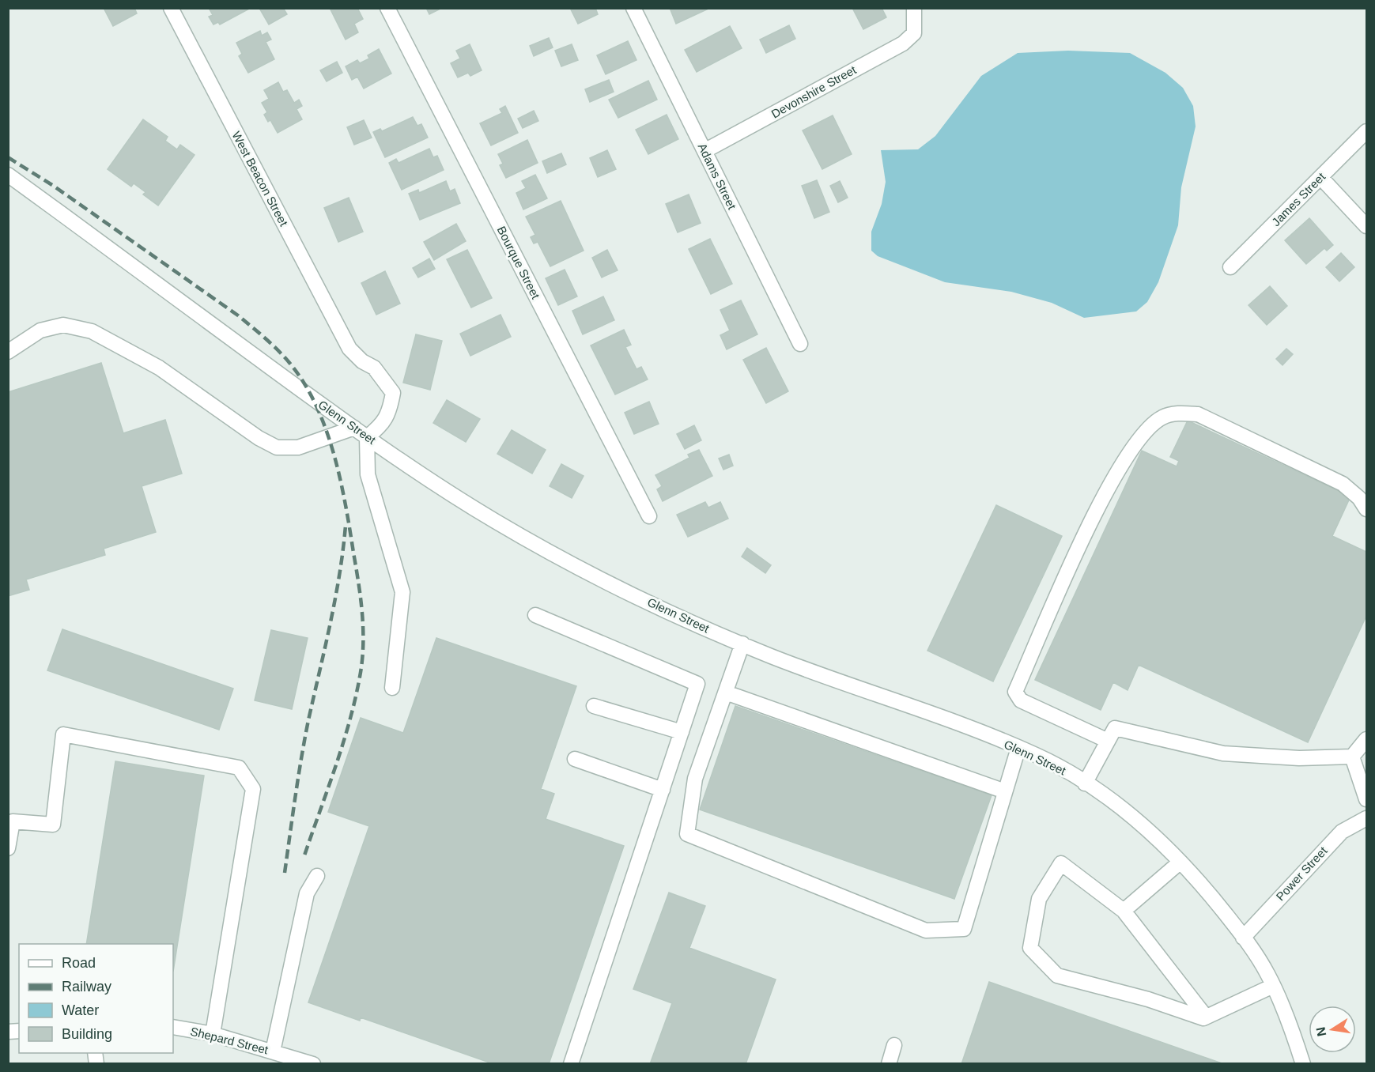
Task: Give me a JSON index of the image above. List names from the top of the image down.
{
  "streets": {
    "street": [
      "Devonshire Street",
      "Adams Street",
      "West Beacon Street",
      "James Street",
      "Bourque Street",
      "Glenn Street",
      "Power Street",
      "Shepard Street"
    ]
  },
  "crossings": [
    ["Devonshire Street", "Adams Street"],
    ["West Beacon Street", "Glenn Street"],
    ["Glenn Street", "Power Street"]
  ],
  "legend": [
    "Road",
    "Railway",
    "Water",
    "Building"
  ],
  "north": "left"
}
